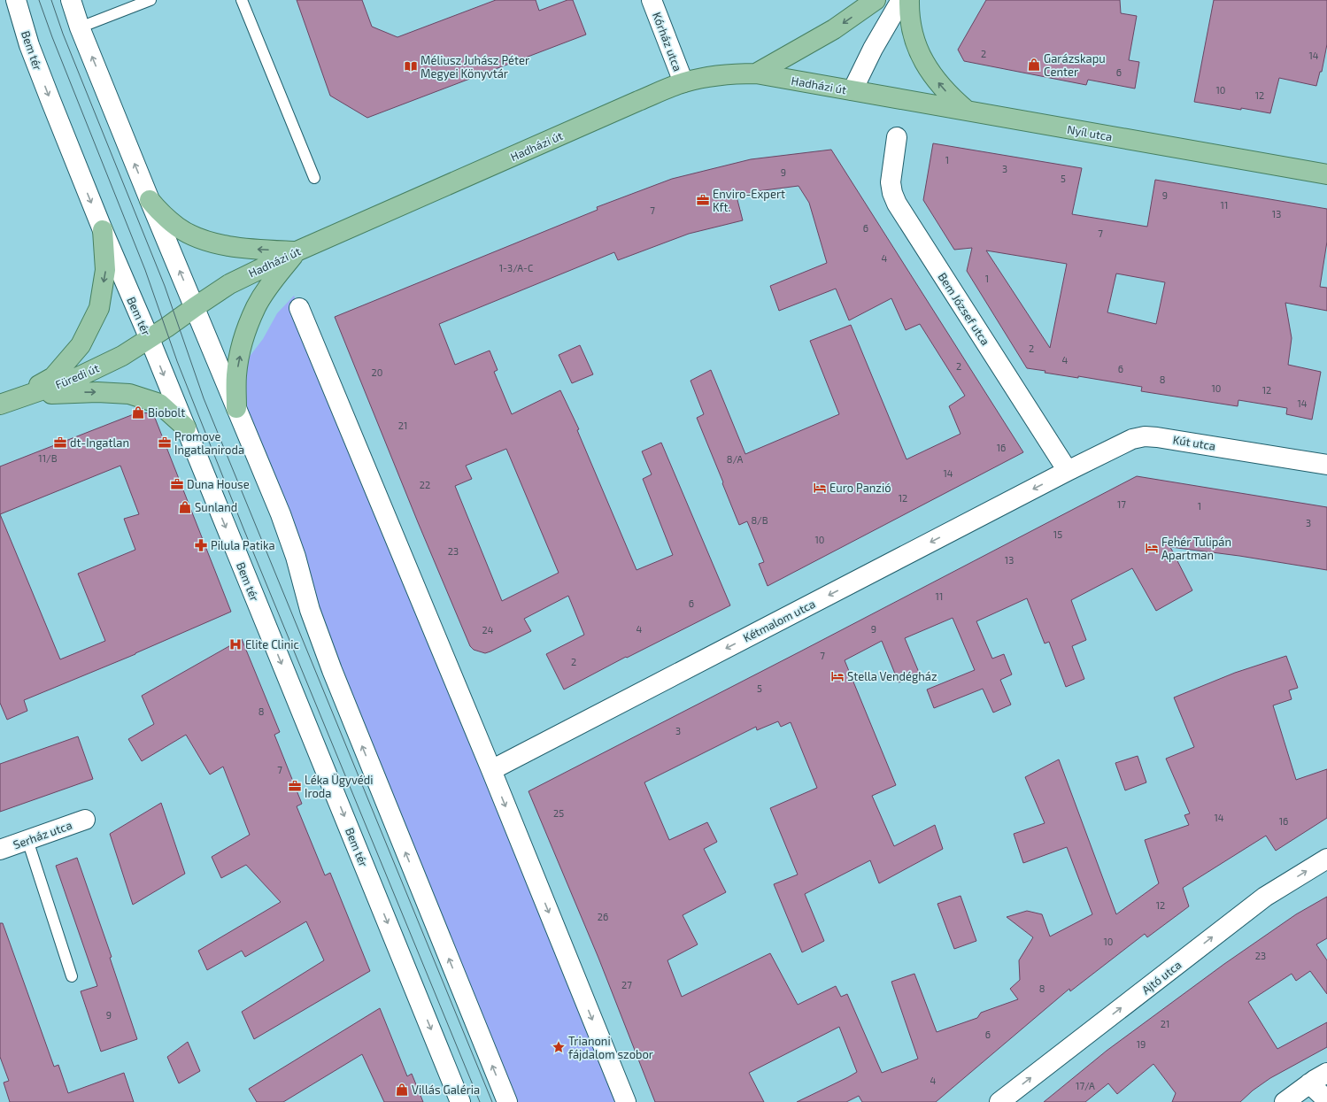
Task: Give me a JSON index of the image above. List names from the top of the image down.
{
  "streets": {
    "main road": ["Hadházi út", "Nyíl utca", "Füredi út"],
    "street": [
      "Kórház utca",
      "Bem tér",
      "Bem József utca",
      "Kút utca",
      "Kétmalom utca",
      "Serház utca",
      "Ajtó utca"
    ]
  },
  "crossings": [
    ["Kórház utca", "Hadházi út"],
    ["Bem tér", "Hadházi út"],
    ["Bem tér", "Füredi út"],
    ["Hadházi út", "Nyíl utca"],
    ["Hadházi út", "Füredi út"],
    ["Bem József utca", "Kút utca"],
    ["Bem József utca", "Kétmalom utca"],
    ["Kút utca", "Kétmalom utca"]
  ],
  "one_way": ["Kétmalom utca", "Ajtó utca"],
  "places": {
    "shop": [
      "Garázskapu Center",
      "Biobolt",
      "Sunland",
      "Villás Galéria"
    ],
    "library": ["Méliusz Juhász Péter Megyei Könyvtár"],
    "office": [
      "Enviro-Expert Kft.",
      "dt-Ingatlan",
      "Promove Ingatlaniroda",
      "Duna House",
      "Léka Ügyvédi Iroda"
    ],
    "hotel": ["Euro Panzió", "Fehér Tulipán Apartman", "Stella Vendégház"],
    "pharmacy": ["Pilula Patika"],
    "hospital": ["Elite Clinic"],
    "place": ["Trianoni fájdalom szobor"]
  },
  "house_numbers": [
    "2",
    "14",
    "6",
    "10",
    "12",
    "1",
    "3",
    "9",
    "5",
    "9",
    "11",
    "7",
    "13",
    "6",
    "7",
    "4",
    "1-3/A-C",
    "1",
    "2",
    "4",
    "2",
    "6",
    "20",
    "8",
    "10",
    "12",
    "14",
    "21",
    "16",
    "11/B",
    "8/A",
    "14",
    "22",
    "12",
    "17",
    "1",
    "8/B",
    "3",
    "15",
    "10",
    "23",
    "13",
    "11",
    "6",
    "4",
    "9",
    "24",
    "7",
    "2",
    "5",
    "8",
    "3",
    "7",
    "25",
    "14",
    "16",
    "12",
    "26",
    "10",
    "23",
    "27",
    "8",
    "9",
    "21",
    "6",
    "19",
    "4",
    "17/A"
  ]
}
